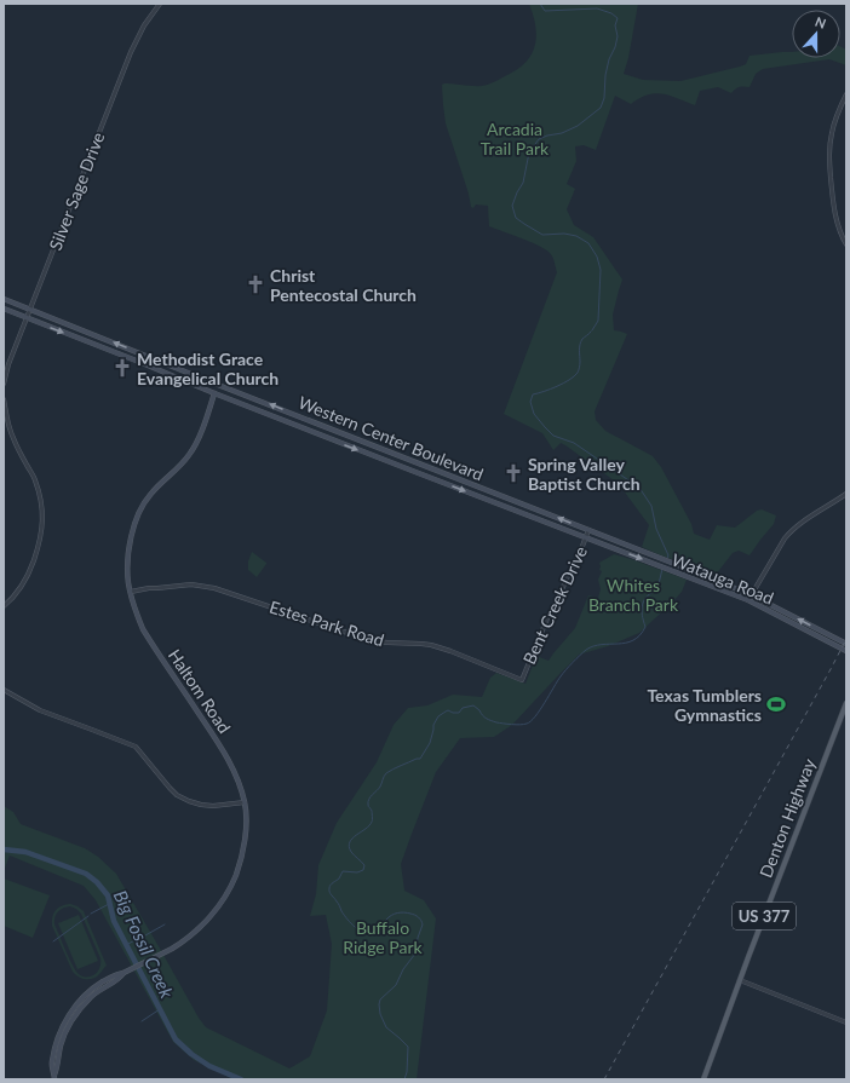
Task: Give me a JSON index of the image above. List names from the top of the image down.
{
  "streets": {
    "main road": [
      "Western Center Boulevard",
      "Watauga Road",
      "Haltom Road",
      "Denton Highway",
      "US 377"
    ],
    "street": ["Silver Sage Drive", "Bent Creek Drive", "Estes Park Road"]
  },
  "crossings": [
    ["Silver Sage Drive", "Western Center Boulevard"],
    ["Western Center Boulevard", "Watauga Road"],
    ["Western Center Boulevard", "Bent Creek Drive"],
    ["Western Center Boulevard", "Haltom Road"],
    ["Watauga Road", "Bent Creek Drive"],
    ["Bent Creek Drive", "Estes Park Road"],
    ["Estes Park Road", "Haltom Road"]
  ],
  "one_way": ["Watauga Road"],
  "water": ["Big Fossil Creek"],
  "parks": ["Arcadia Trail Park", "Whites Branch Park", "Buffalo Ridge Park"],
  "places": {
    "church": ["Christ Pentecostal Church", "Methodist Grace Evangelical Church", "Spring Valley Baptist Church"],
    "sports": ["Texas Tumblers Gymnastics"]
  },
  "north": "top"
}
